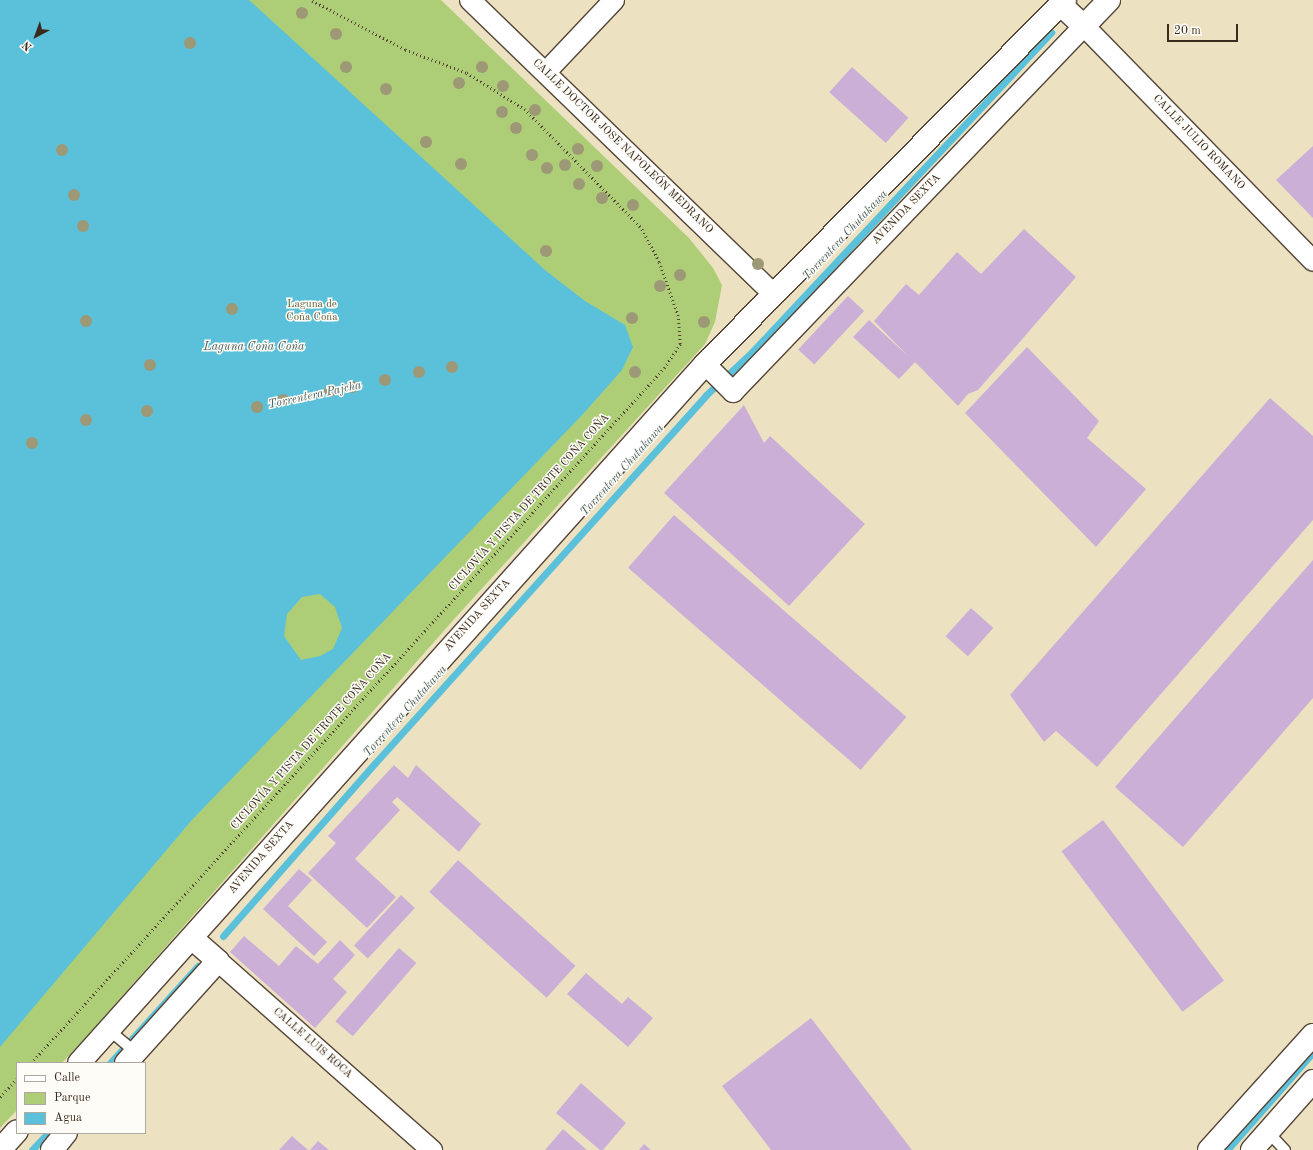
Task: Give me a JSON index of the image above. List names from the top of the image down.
{
  "streets": {
    "main road": ["AVENIDA SEXTA", "CALLE LUIS ROCA"],
    "street": ["CALLE JULIO ROMANO", "CALLE DOCTOR JOSE NAPOLEÓN MEDRANO"],
    "path": ["CICLOVÍA Y PISTA DE TROTE COÑA COÑA"]
  },
  "crossings": [
    ["CALLE JULIO ROMANO", "AVENIDA SEXTA"],
    ["CALLE DOCTOR JOSE NAPOLEÓN MEDRANO", "AVENIDA SEXTA"],
    ["AVENIDA SEXTA", "CALLE LUIS ROCA"]
  ],
  "water": ["Torrentera Chutakawa", "Laguna Coña Coña", "Torrentera Pajcha"],
  "parks": ["Laguna de Coña Coña"],
  "legend": ["Calle", "Parque", "Agua"],
  "scale_bar": "20 m",
  "north": "bottom left"
}
